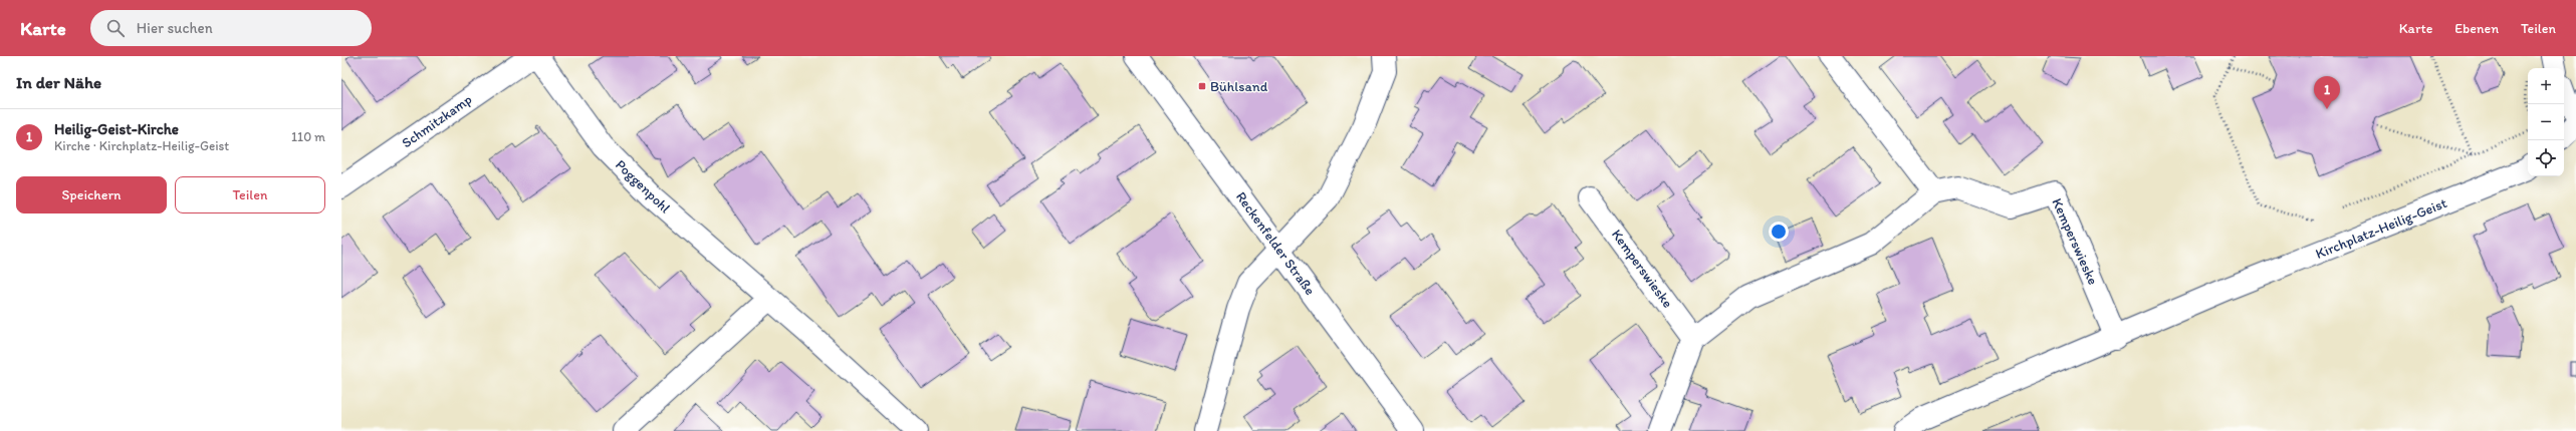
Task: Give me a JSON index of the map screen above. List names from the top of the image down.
{
  "streets": {
    "street": [
      "Schmitzkamp",
      "Poggenpohl",
      "Kirchplatz-Heilig-Geist",
      "Kemperswieske",
      "Reckenfelder Straße"
    ]
  },
  "crossings": [
    ["Kirchplatz-Heilig-Geist", "Kemperswieske"]
  ],
  "places": {
    "transit": ["Bühlsand"]
  },
  "page": {
    "header": "Karte",
    "search": "Hier suchen",
    "nav": ["Karte", "Ebenen", "Teilen"],
    "heading": "In der Nähe",
    "map_buttons": ["+", "−"],
    "pins": "1",
    "list": [
      {
        "mark": "1",
        "name": "Heilig-Geist-Kirche",
        "note": "Kirche · Kirchplatz-Heilig-Geist",
        "value": "110 m"
      }
    ],
    "buttons": ["Speichern", "Teilen"]
  }
}
